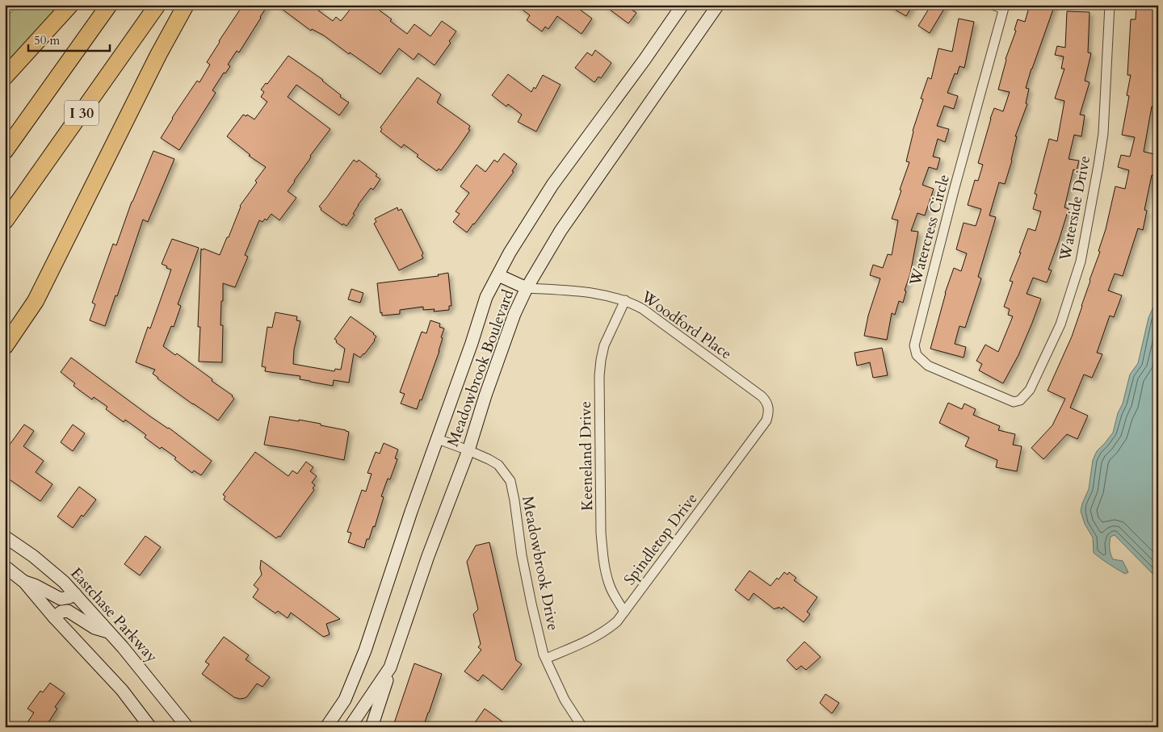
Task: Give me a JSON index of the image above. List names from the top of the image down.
{
  "streets": {
    "highway": ["I 30"],
    "main road": ["Meadowbrook Boulevard", "Eastchase Parkway"],
    "street": [
      "Waterside Drive",
      "Watercress Circle",
      "Woodford Place",
      "Keeneland Drive",
      "Spindletop Drive",
      "Meadowbrook Drive"
    ]
  },
  "crossings": [
    ["Waterside Drive", "Watercress Circle"],
    ["Woodford Place", "Meadowbrook Boulevard"],
    ["Woodford Place", "Keeneland Drive"],
    ["Woodford Place", "Spindletop Drive"],
    ["Meadowbrook Boulevard", "Meadowbrook Drive"],
    ["Keeneland Drive", "Spindletop Drive"],
    ["Spindletop Drive", "Meadowbrook Drive"]
  ],
  "scale_bar": "50 m"
}
